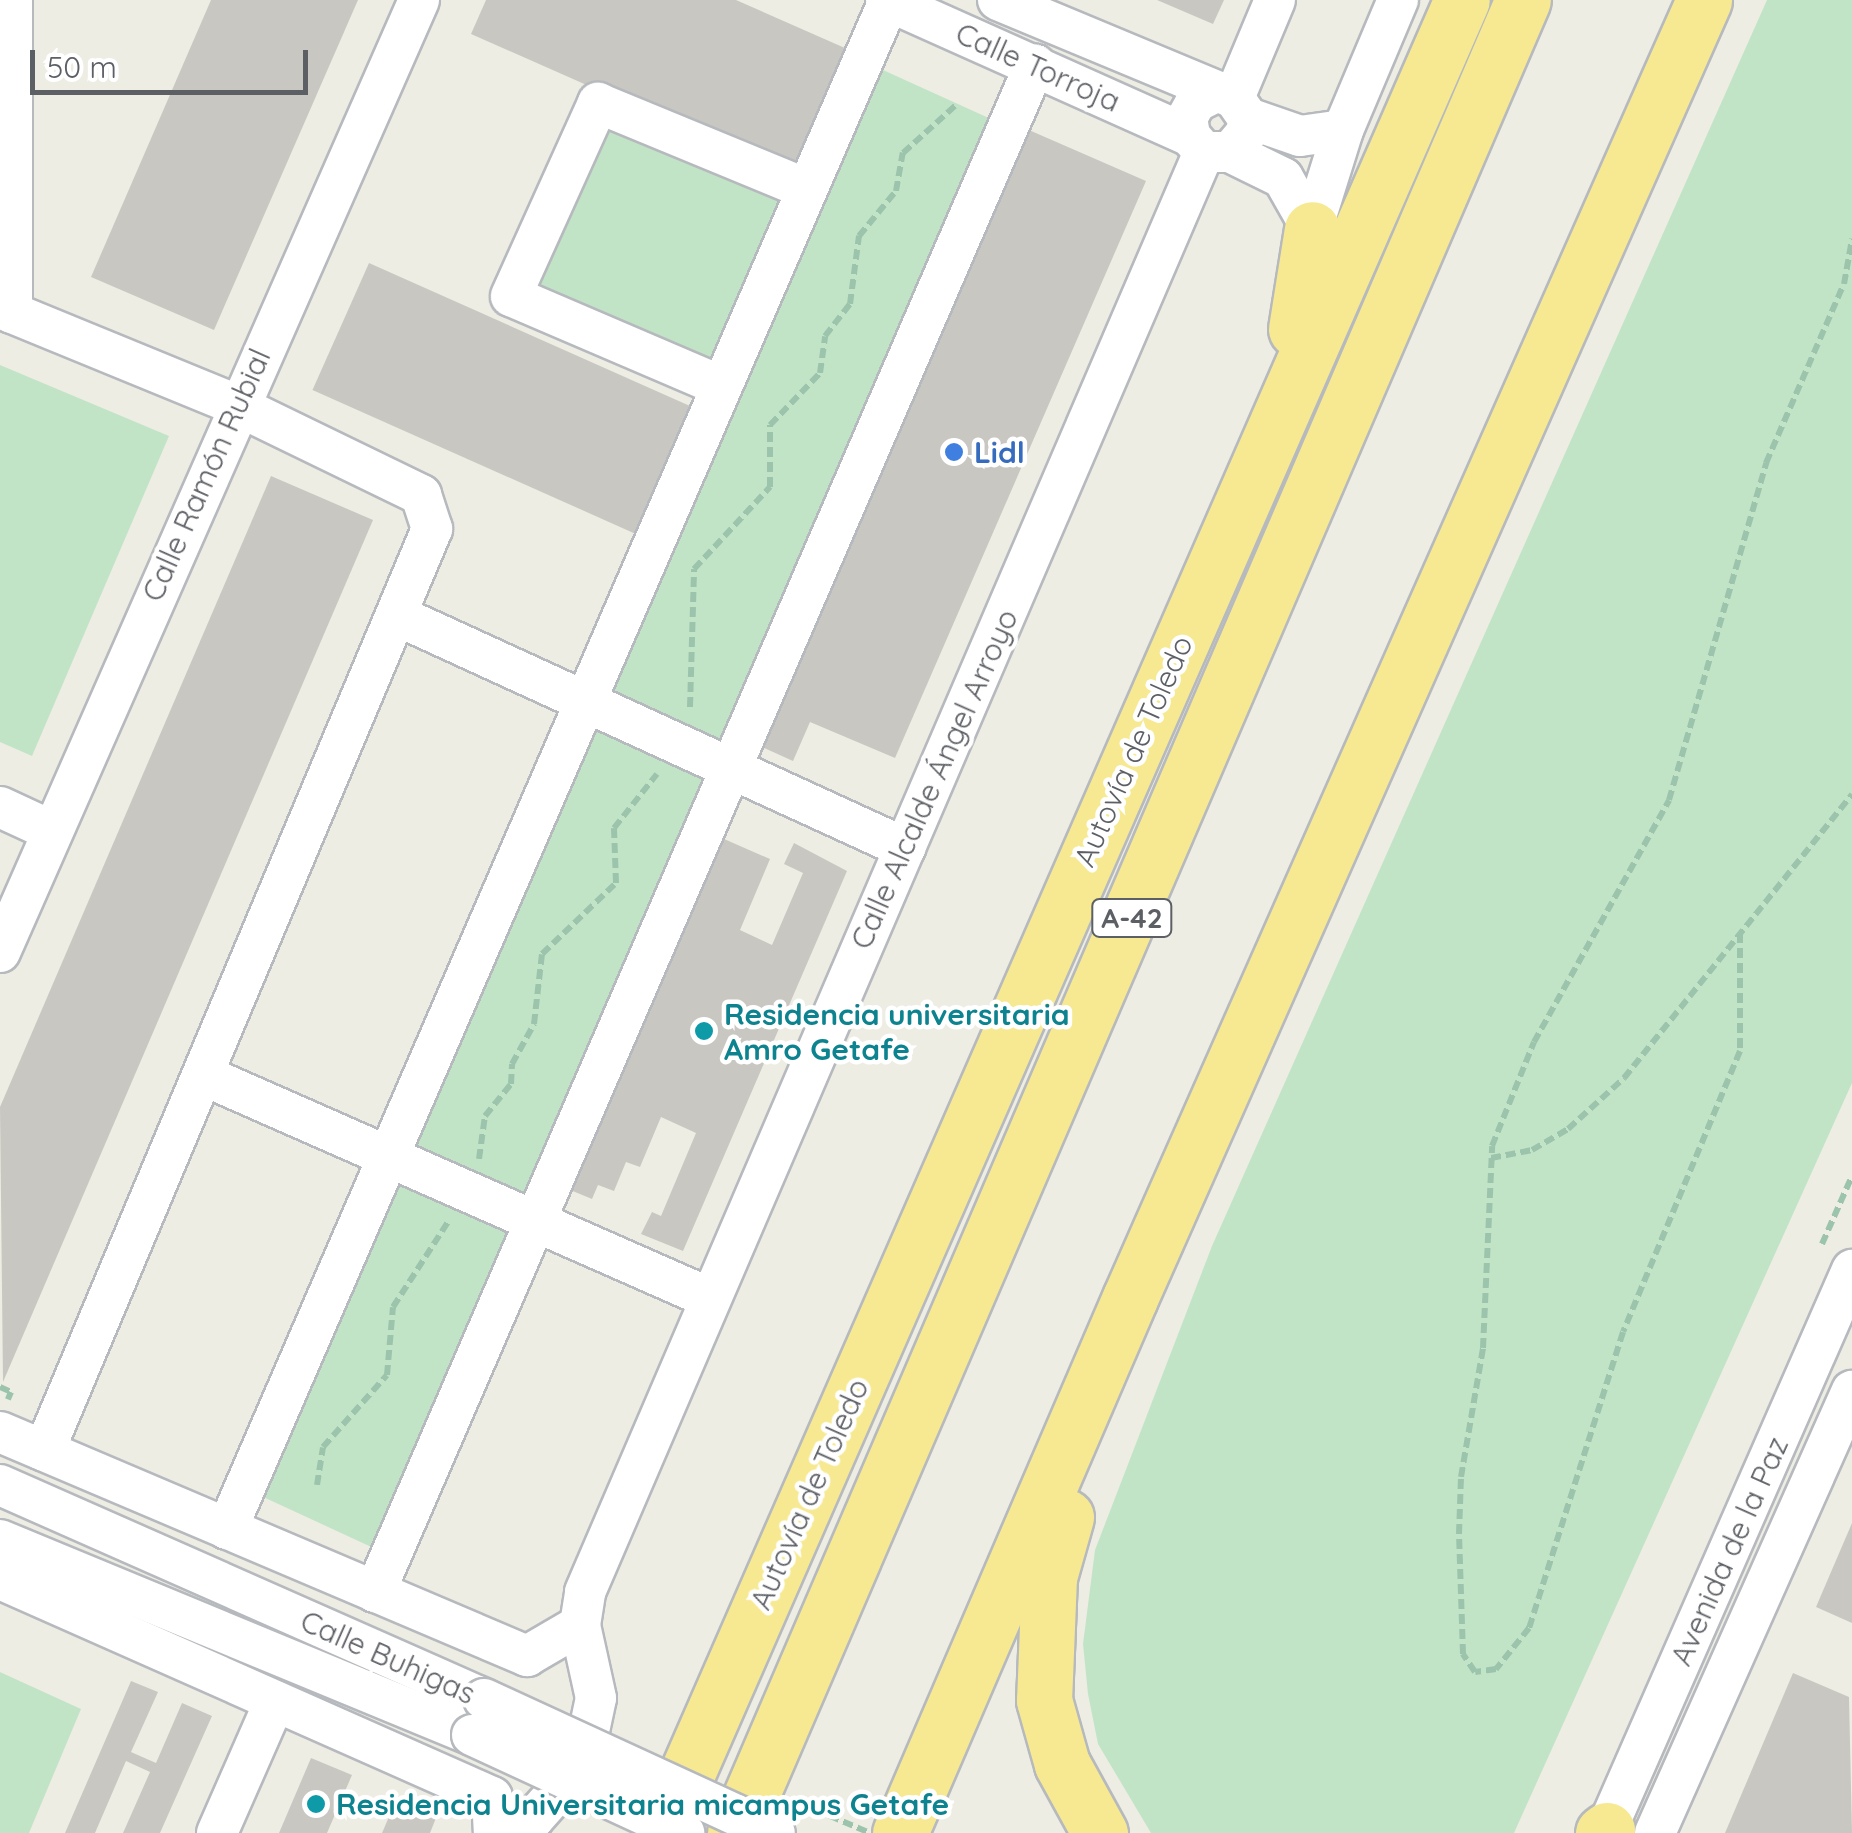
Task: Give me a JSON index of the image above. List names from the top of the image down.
{
  "streets": {
    "highway": ["Autovía de Toledo", "A-42"],
    "street": [
      "Calle Torroja",
      "Calle Ramón Rubial",
      "Calle Alcalde Ángel Arroyo",
      "Avenida de la Paz",
      "Calle Buhigas"
    ]
  },
  "crossings": [
    ["Calle Torroja", "Calle Alcalde Ángel Arroyo"]
  ],
  "places": ["Lidl", "Residencia universitaria Amro Getafe", "Residencia Universitaria micampus Getafe"],
  "scale_bar": "50 m"
}
